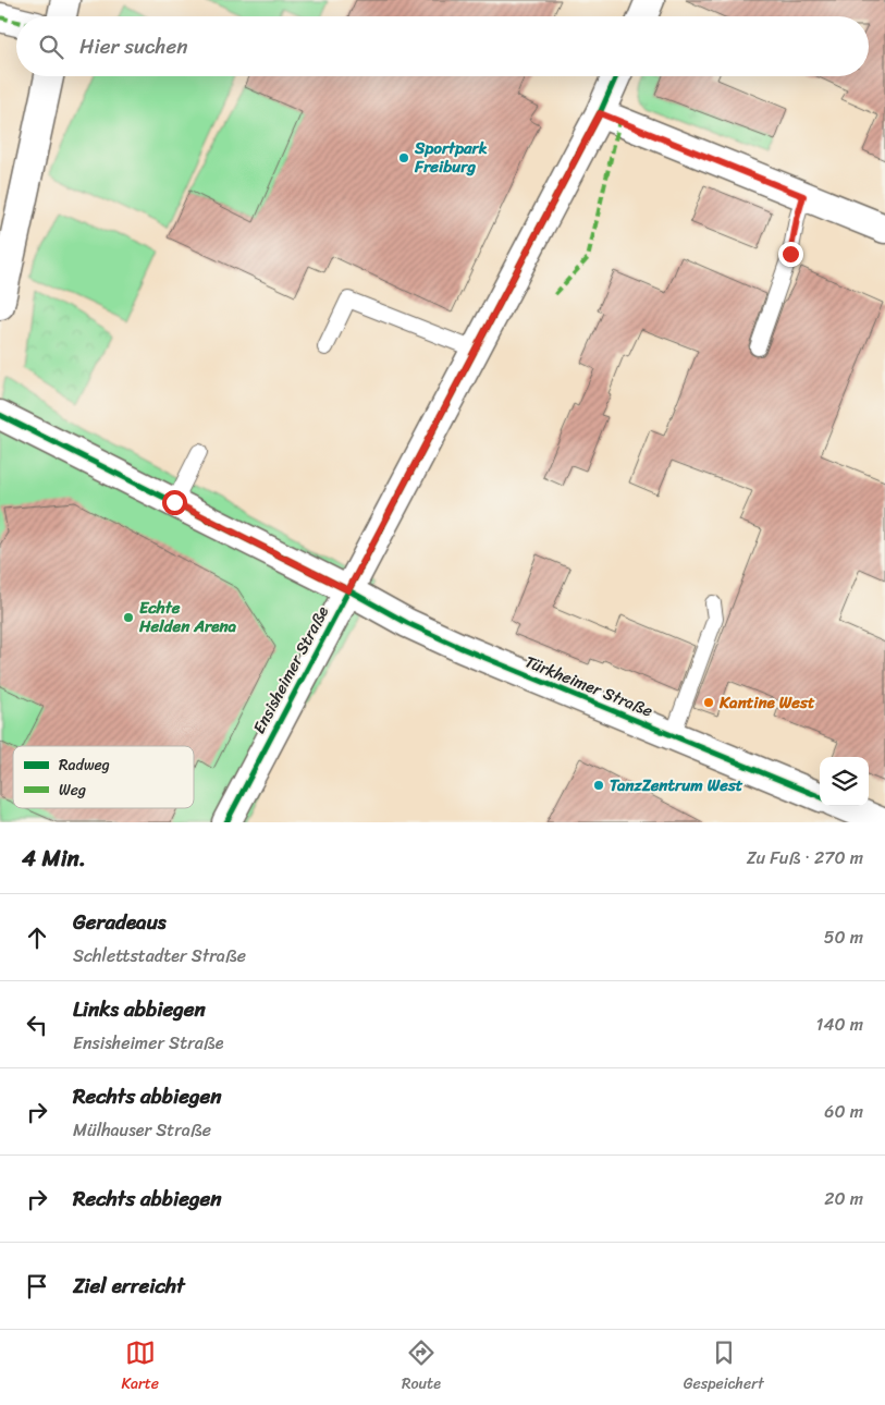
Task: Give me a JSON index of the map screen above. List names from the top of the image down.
{
  "streets": {
    "street": ["Ensisheimer Straße", "Türkheimer Straße"]
  },
  "crossings": [
    ["Ensisheimer Straße", "Türkheimer Straße"]
  ],
  "places": [
    "Sportpark Freiburg",
    "Echte Helden Arena",
    "Kantine West",
    "TanzZentrum West"
  ],
  "legend": ["Radweg", "Weg"],
  "page": {
    "search": "Hier suchen",
    "heading": ["4 Min.", "Zu Fuß · 270 m"],
    "list": [
      ["Geradeaus", "Schlettstadter Straße", "50 m"],
      ["Links abbiegen", "Ensisheimer Straße", "140 m"],
      ["Rechts abbiegen", "Mülhauser Straße", "60 m"],
      ["Rechts abbiegen", "20 m"],
      "Ziel erreicht"
    ],
    "nav": ["Karte", "Route", "Gespeichert"]
  }
}
